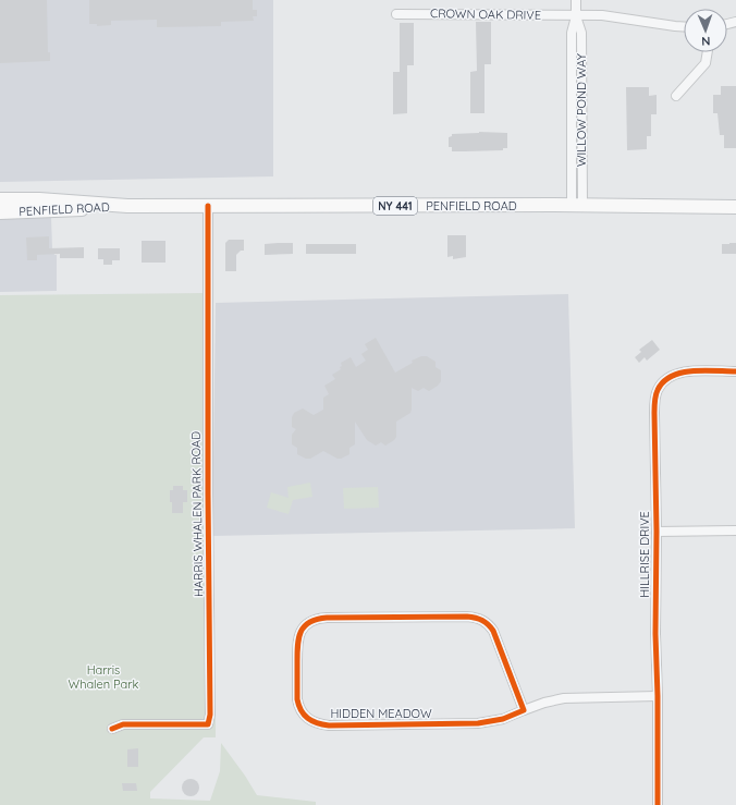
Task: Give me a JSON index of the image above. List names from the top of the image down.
{
  "streets": {
    "main road": ["NY 441", "PENFIELD ROAD"],
    "street": [
      "CROWN OAK DRIVE",
      "WILLOW POND WAY",
      "HARRIS WHALEN PARK ROAD",
      "HILLRISE DRIVE",
      "HIDDEN MEADOW"
    ]
  },
  "crossings": [
    ["CROWN OAK DRIVE", "WILLOW POND WAY"],
    ["WILLOW POND WAY", "PENFIELD ROAD"],
    ["PENFIELD ROAD", "HARRIS WHALEN PARK ROAD"],
    ["HILLRISE DRIVE", "HIDDEN MEADOW"]
  ],
  "parks": ["Harris Whalen Park"],
  "north": "bottom"
}
